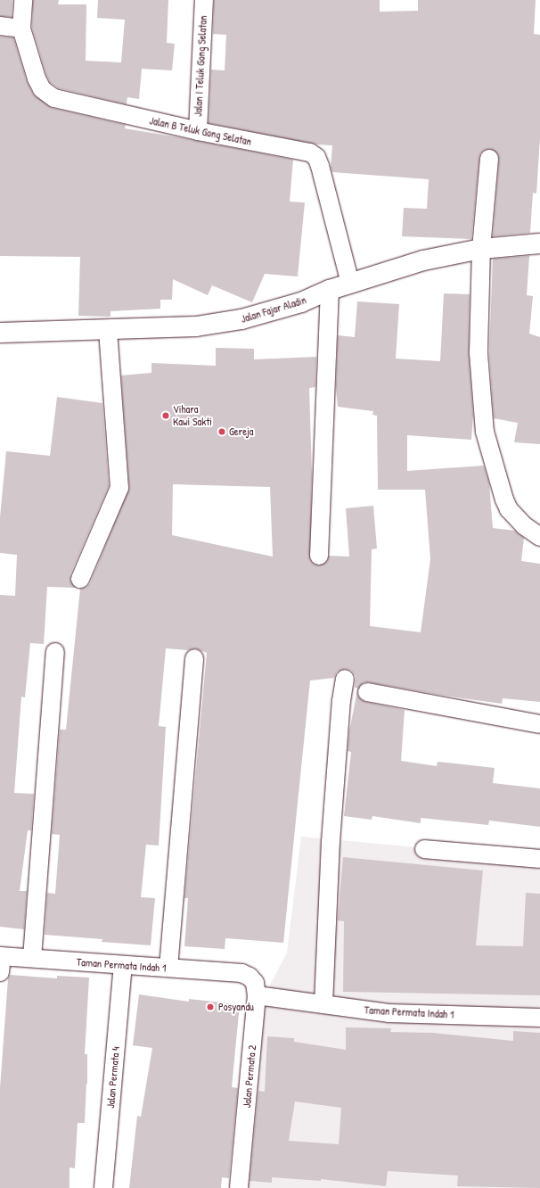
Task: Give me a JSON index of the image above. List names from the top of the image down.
{
  "streets": {
    "street": [
      "Jalan I Teluk Gong Selatan",
      "Jalan B Teluk Gong Selatan",
      "Jalan Fajar Aladin",
      "Taman Permata Indah 1",
      "Jalan Permata 2",
      "Jalan Permata 4"
    ]
  },
  "crossings": [
    ["Jalan I Teluk Gong Selatan", "Jalan B Teluk Gong Selatan"],
    ["Jalan B Teluk Gong Selatan", "Jalan Fajar Aladin"],
    ["Taman Permata Indah 1", "Jalan Permata 2"],
    ["Taman Permata Indah 1", "Jalan Permata 4"]
  ],
  "places": ["Vihara Kawi Sakti", "Gereja", "Posyandu"]
}
